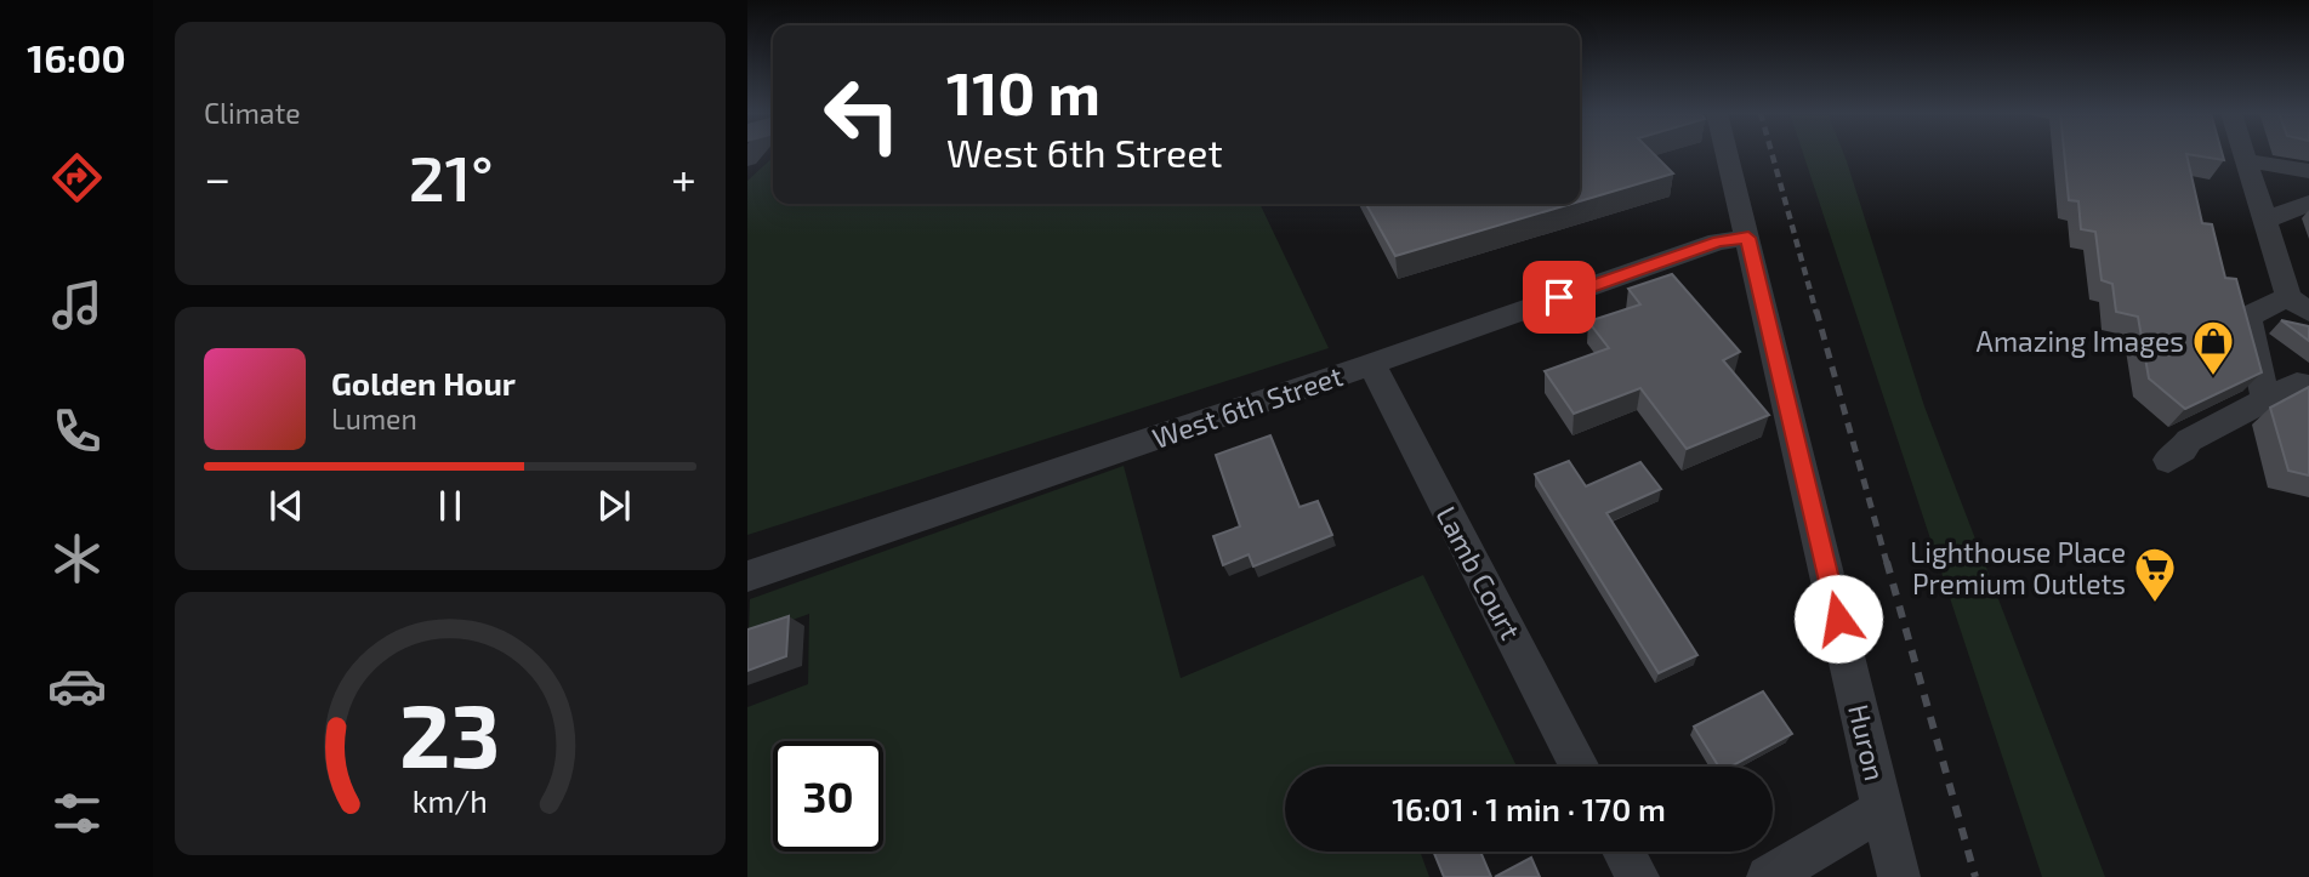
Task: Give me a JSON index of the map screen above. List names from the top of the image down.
{
  "streets": {
    "street": ["West 6th Street", "Lamb Court", "Huron"]
  },
  "crossings": [
    ["West 6th Street", "Lamb Court"],
    ["West 6th Street", "Huron"]
  ],
  "places": {
    "shop": ["Amazing Images"],
    "supermarket": ["Lighthouse Place Premium Outlets"]
  },
  "page": {
    "tabs": "16:00",
    "tile": "Climate",
    "turn": ["110 m", "West 6th Street"],
    "heat": ["−", "21°", "+"],
    "song": ["Golden Hour", "Lumen"],
    "limit": "30",
    "trip": "16:01 · 1 min · 170 m",
    "gauge": ["23", "km/h"]
  }
}
